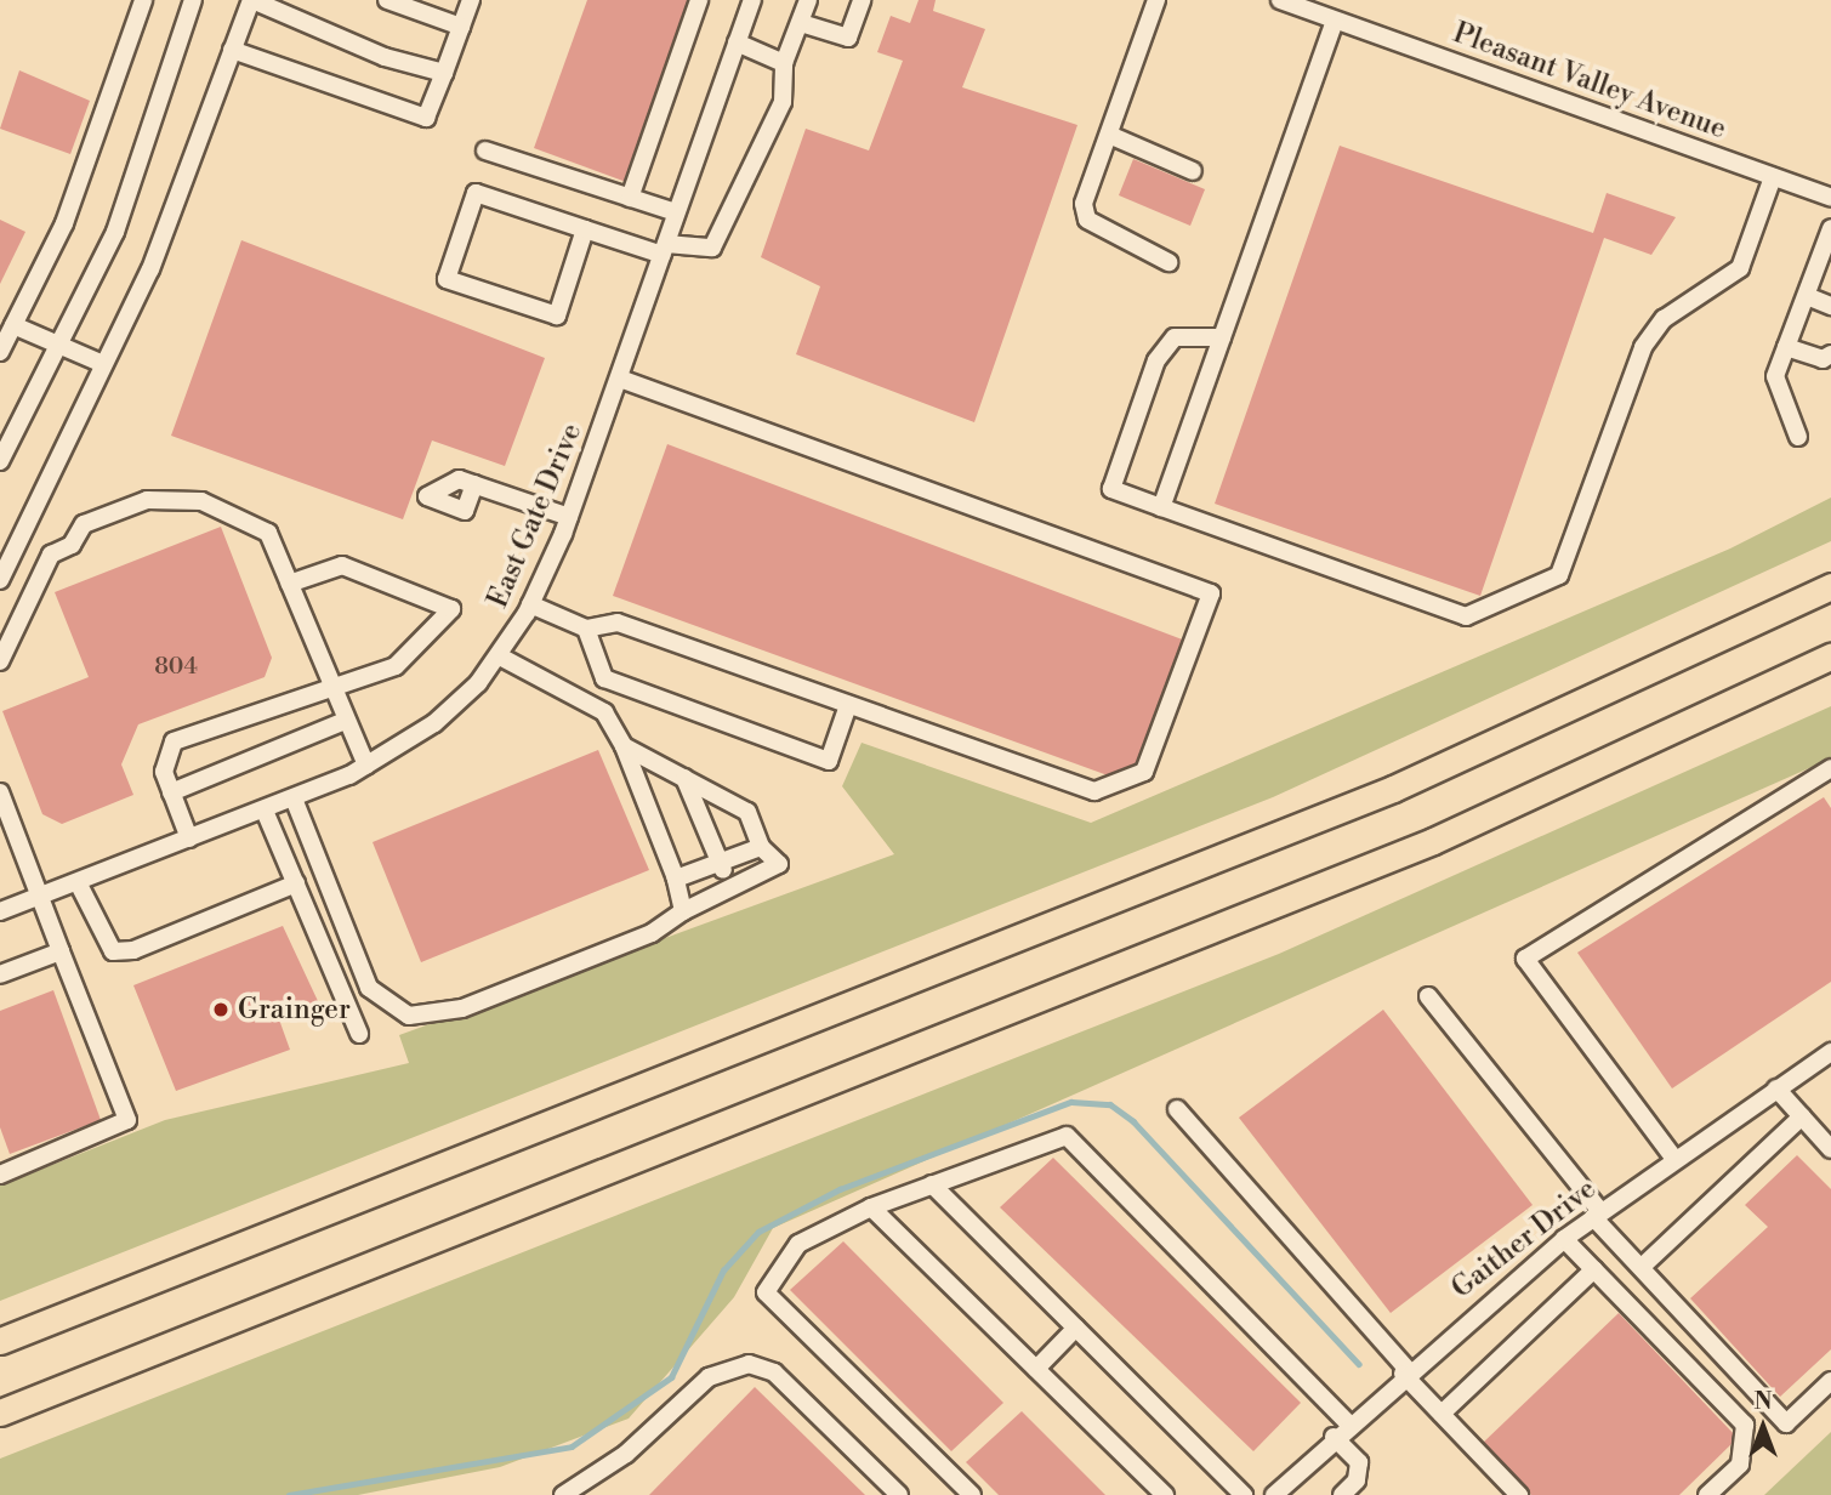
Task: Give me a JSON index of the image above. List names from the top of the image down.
{
  "streets": {
    "street": ["Pleasant Valley Avenue", "East Gate Drive", "Gaither Drive"]
  },
  "places": ["Grainger"],
  "house_numbers": ["804"],
  "north": "top"
}
